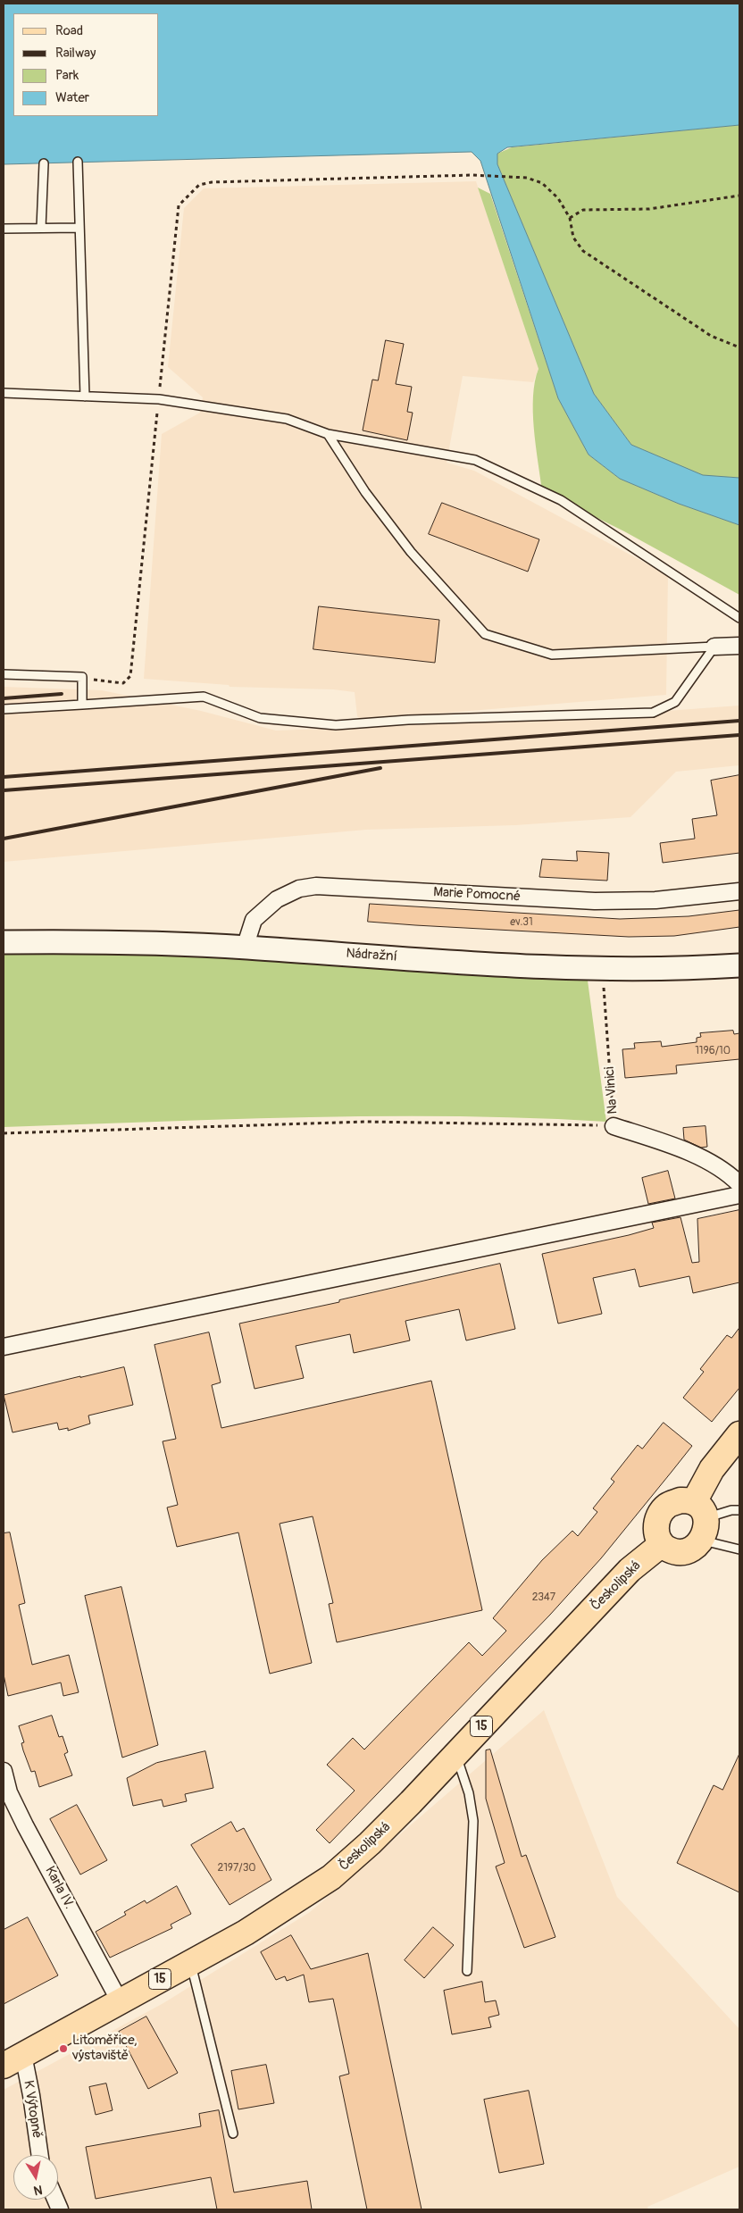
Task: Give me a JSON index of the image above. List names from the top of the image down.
{
  "streets": {
    "main road": ["Nádražní", "Českolipská", "15"],
    "street": [
      "Marie Pomocné",
      "Na Vinici",
      "Karla IV.",
      "K Výtopně"
    ]
  },
  "crossings": [
    ["Marie Pomocné", "Nádražní"],
    ["Nádražní", "Na Vinici"],
    ["Českolipská", "Karla IV."],
    ["Českolipská", "K Výtopně"]
  ],
  "places": ["Litoměřice, výstaviště"],
  "house_numbers": [
    "ev.31",
    "1196/10",
    "2347",
    "2197/30"
  ],
  "legend": [
    "Road",
    "Railway",
    "Park",
    "Water"
  ],
  "north": "bottom"
}
